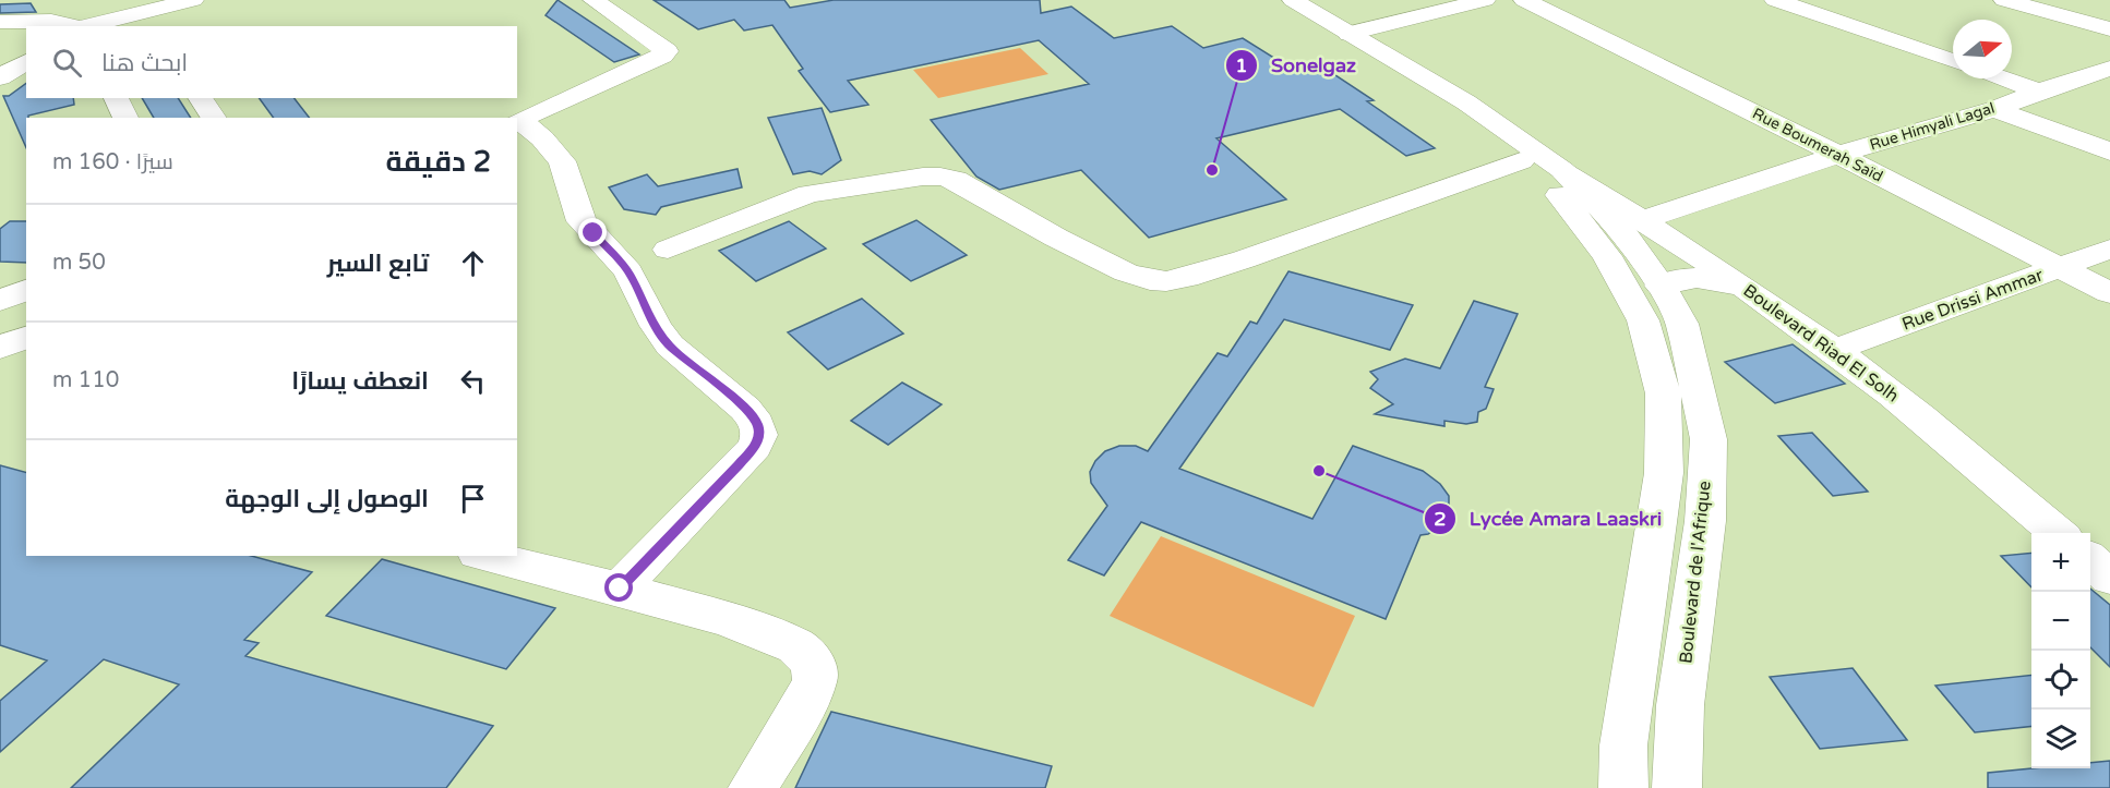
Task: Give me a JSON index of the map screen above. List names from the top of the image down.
{
  "streets": {
    "street": [
      "Rue Himyali Lagal",
      "Rue Boumerah Saïd",
      "Rue Drissi Ammar",
      "Boulevard Riad El Solh",
      "Boulevard de l'Afrique"
    ]
  },
  "crossings": [
    ["Rue Himyali Lagal", "Rue Boumerah Saïd"],
    ["Rue Himyali Lagal", "Boulevard Riad El Solh"],
    ["Rue Boumerah Saïd", "Rue Drissi Ammar"],
    ["Rue Drissi Ammar", "Boulevard Riad El Solh"],
    ["Boulevard Riad El Solh", "Boulevard de l'Afrique"]
  ],
  "places": ["Sonelgaz", "Lycée Amara Laaskri"],
  "north": "right",
  "page": {
    "search": "ابحث هنا",
    "heading": ["2 دقيقة", "سيرًا · 160 m"],
    "list": [
      ["تابع السير", "50 m"],
      ["انعطف يسارًا", "110 m"],
      "الوصول إلى الوجهة"
    ],
    "map_buttons": ["+", "−"]
  }
}
